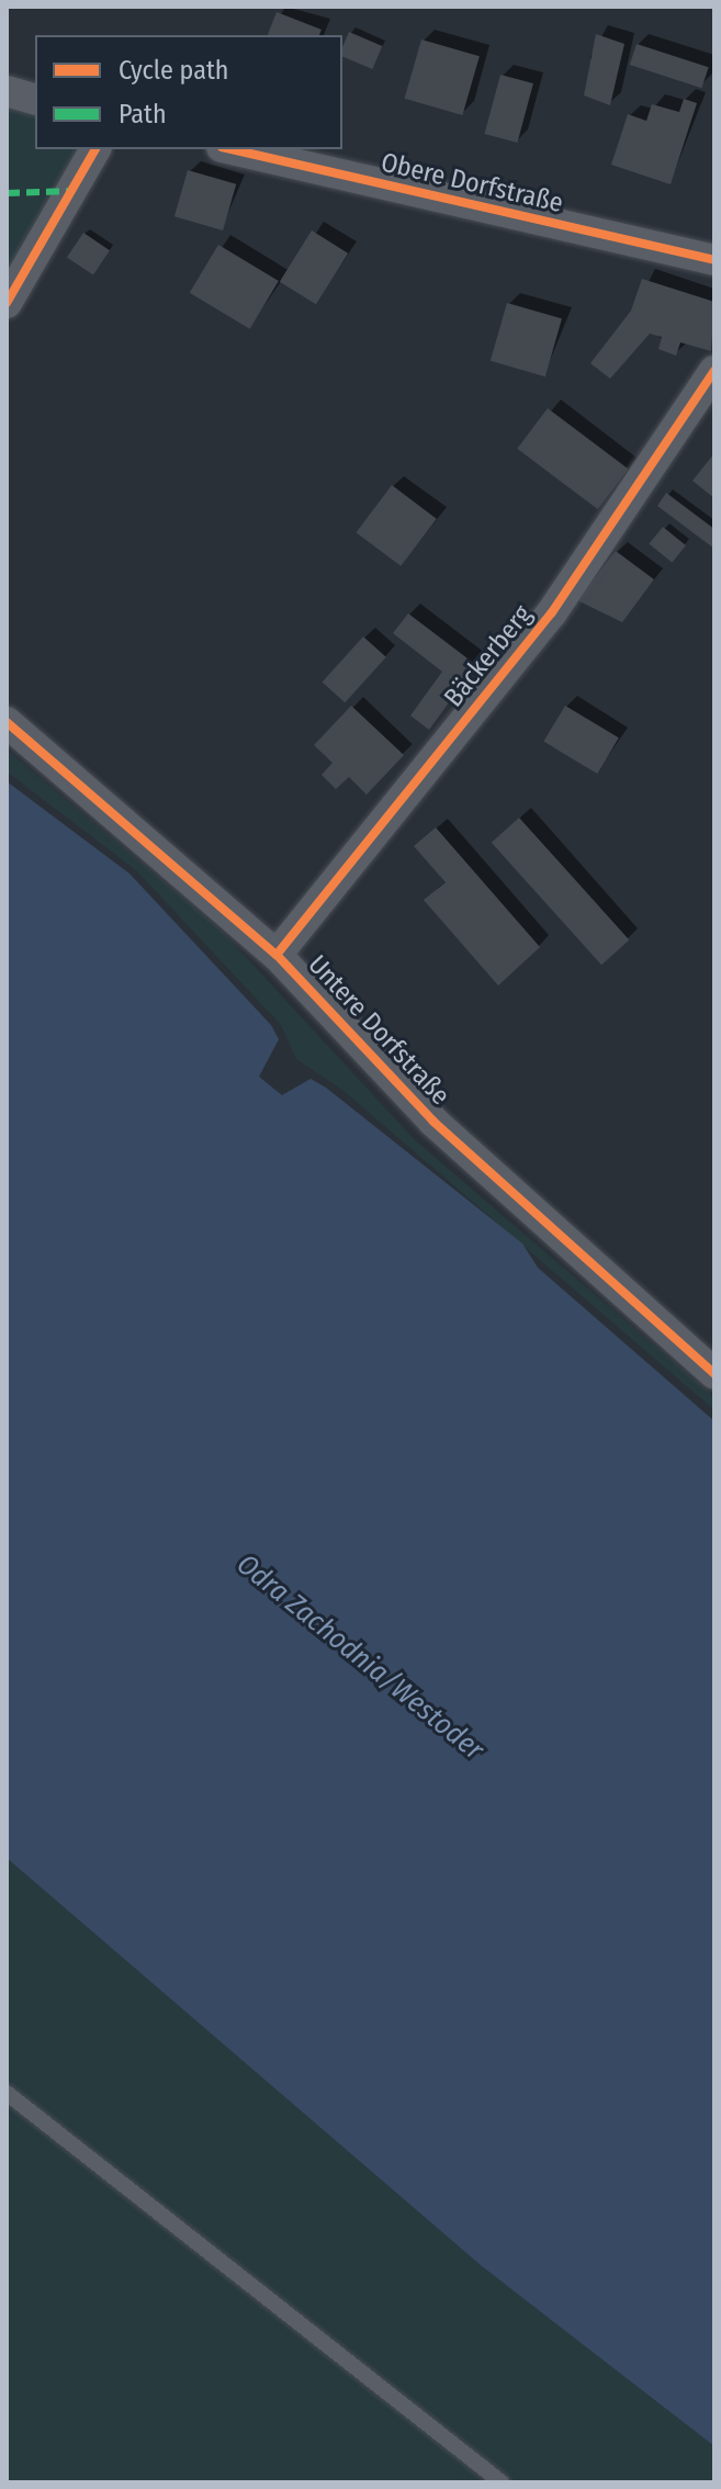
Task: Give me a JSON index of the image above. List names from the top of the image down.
{
  "streets": {
    "street": ["Obere Dorfstraße", "Bäckerberg", "Untere Dorfstraße"]
  },
  "crossings": [
    ["Bäckerberg", "Untere Dorfstraße"]
  ],
  "water": ["Odra Zachodnia/Westoder"],
  "legend": ["Cycle path", "Path"]
}
